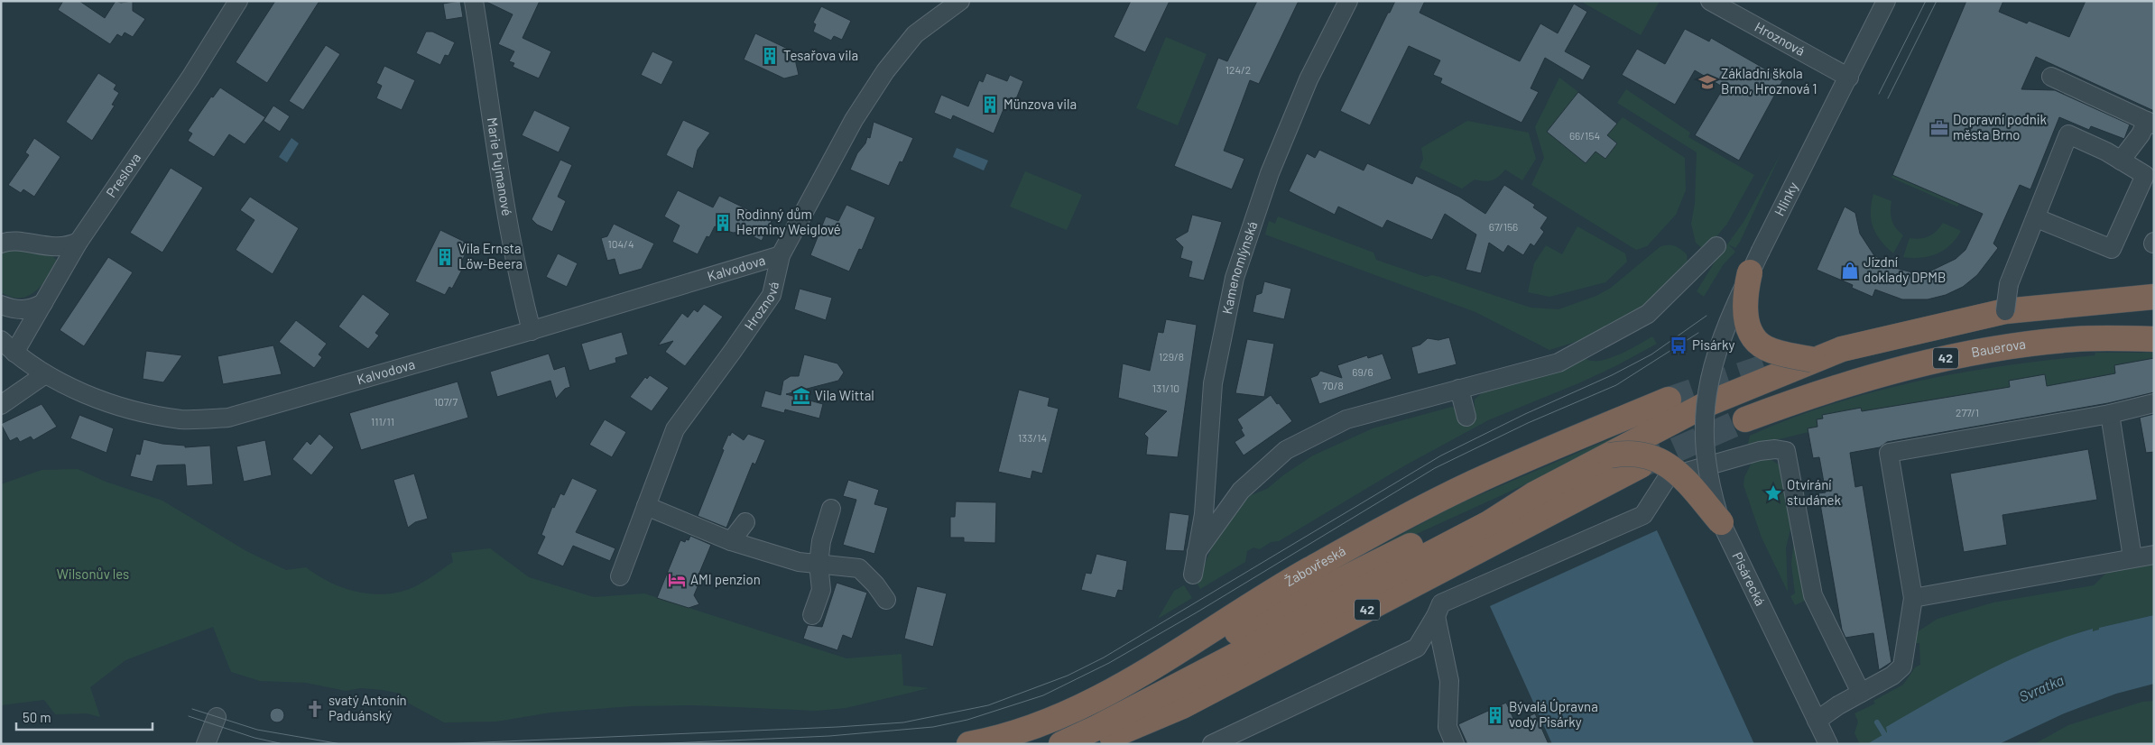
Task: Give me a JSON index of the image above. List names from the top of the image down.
{
  "streets": {
    "highway": ["Bauerova", "42", "Žabovřeská"],
    "street": [
      "Hroznová",
      "Marie Pujmanové",
      "Preslova",
      "Hlinky",
      "Kamenomlýnská",
      "Kalvodova",
      "Pisárecká"
    ]
  },
  "crossings": [
    ["Hroznová", "Hlinky"],
    ["Hroznová", "Kalvodova"],
    ["Marie Pujmanové", "Kalvodova"],
    ["Preslova", "Kalvodova"],
    ["Hlinky", "42"],
    ["Hlinky", "Pisárecká"],
    ["42", "Žabovřeská"],
    ["42", "Pisárecká"]
  ],
  "water": ["Svratka"],
  "parks": ["Wilsonův les"],
  "places": {
    "building": [
      "Tesařova vila",
      "Münzova vila",
      "Rodinný dům Herminy Weiglové",
      "Vila Ernsta Löw-Beera",
      "Bývalá Úpravna vody Pisárky"
    ],
    "school or university": ["Základní škola Brno, Hroznová 1"],
    "office": ["Dopravní podnik města Brno"],
    "shop": ["Jízdní doklady DPMB"],
    "bus stop": ["Pisárky"],
    "museum": ["Vila Wittal"],
    "place": ["Otvírání studánek"],
    "hotel": ["AMI penzion"],
    "church": ["svatý Antonín Paduánský"]
  },
  "house_numbers": [
    "124/2",
    "66/154",
    "67/156",
    "104/4",
    "129/8",
    "69/6",
    "70/8",
    "131/10",
    "107/7",
    "277/1",
    "111/11",
    "133/14"
  ],
  "scale_bar": "50 m"
}
